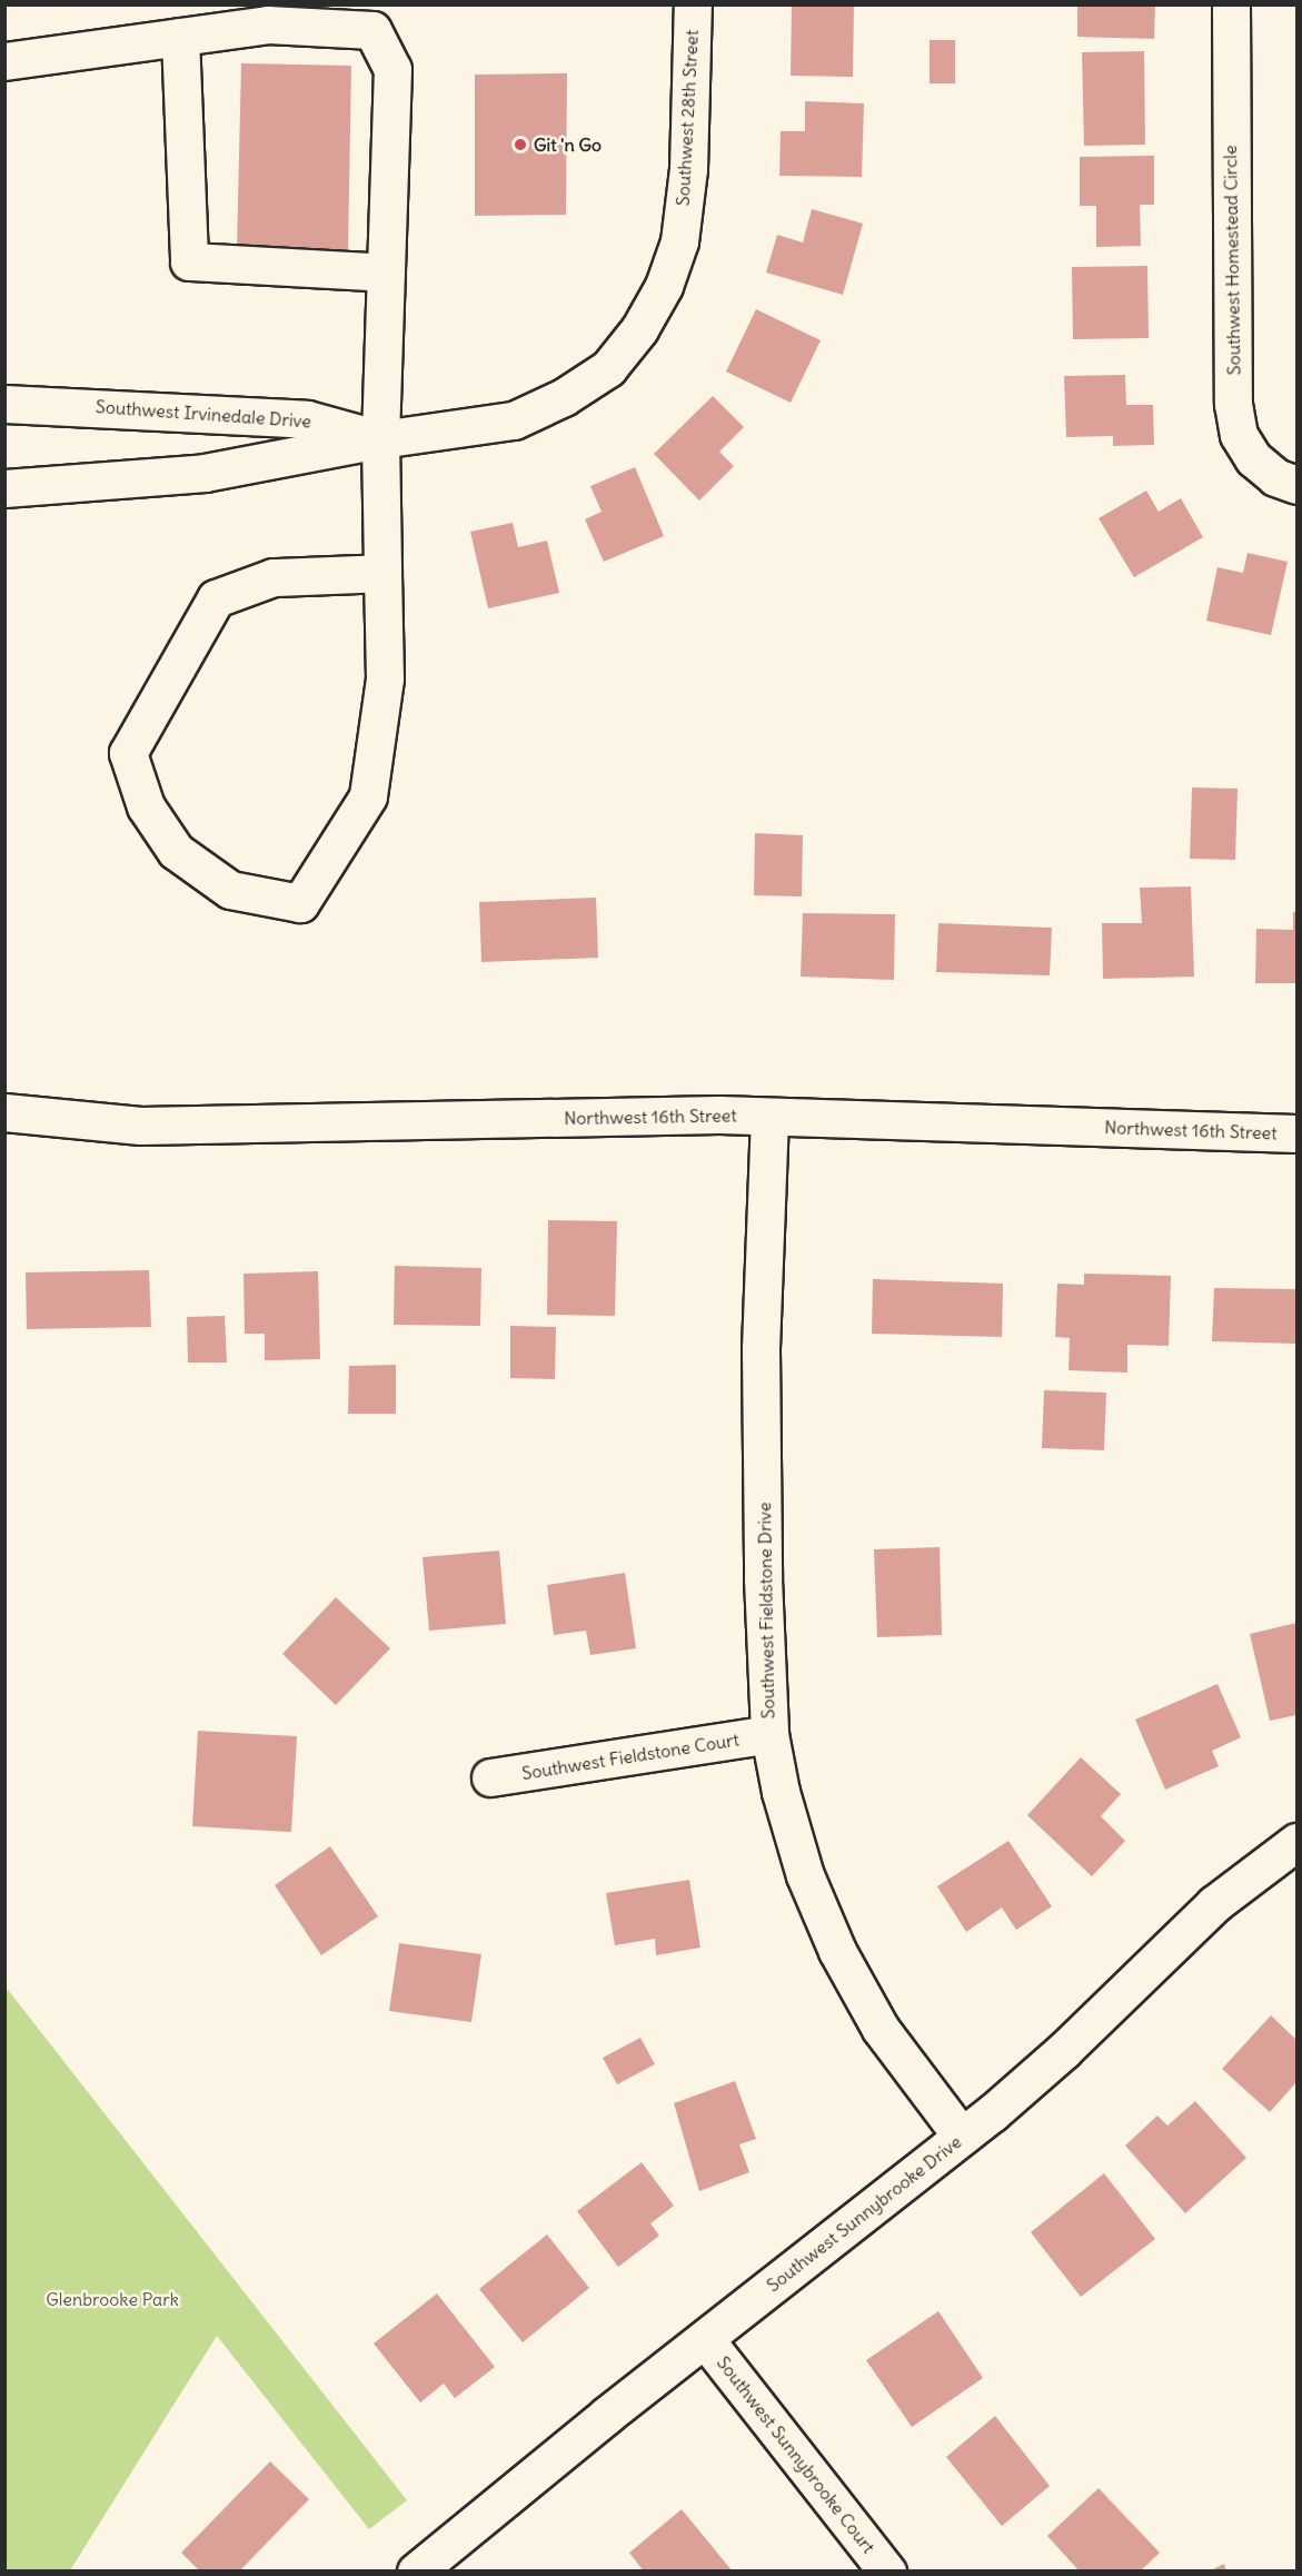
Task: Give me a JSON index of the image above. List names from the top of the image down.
{
  "streets": {
    "street": [
      "Southwest 28th Street",
      "Southwest Homestead Circle",
      "Southwest Irvinedale Drive",
      "Northwest 16th Street",
      "Southwest Fieldstone Drive",
      "Southwest Fieldstone Court",
      "Southwest Sunnybrooke Drive",
      "Southwest Sunnybrooke Court"
    ]
  },
  "crossings": [
    ["Southwest 28th Street", "Southwest Irvinedale Drive"],
    ["Northwest 16th Street", "Southwest Fieldstone Drive"],
    ["Southwest Fieldstone Drive", "Southwest Fieldstone Court"],
    ["Southwest Fieldstone Drive", "Southwest Sunnybrooke Drive"],
    ["Southwest Sunnybrooke Drive", "Southwest Sunnybrooke Court"]
  ],
  "parks": ["Glenbrooke Park"],
  "places": ["Git 'n Go"]
}
